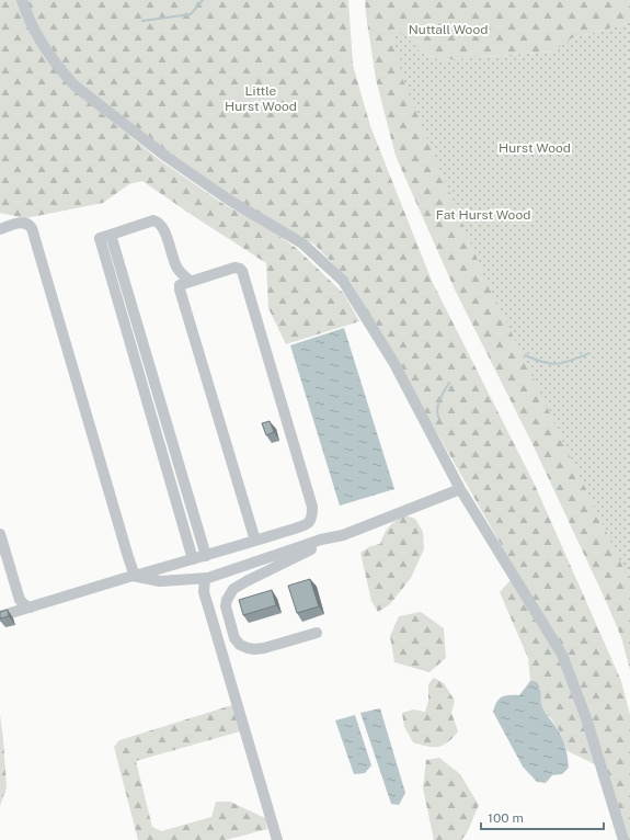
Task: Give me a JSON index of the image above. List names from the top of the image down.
{
  "parks": [
    "Nuttall Wood",
    "Little Hurst Wood",
    "Hurst Wood",
    "Fat Hurst Wood"
  ],
  "scale_bar": "100 m"
}
